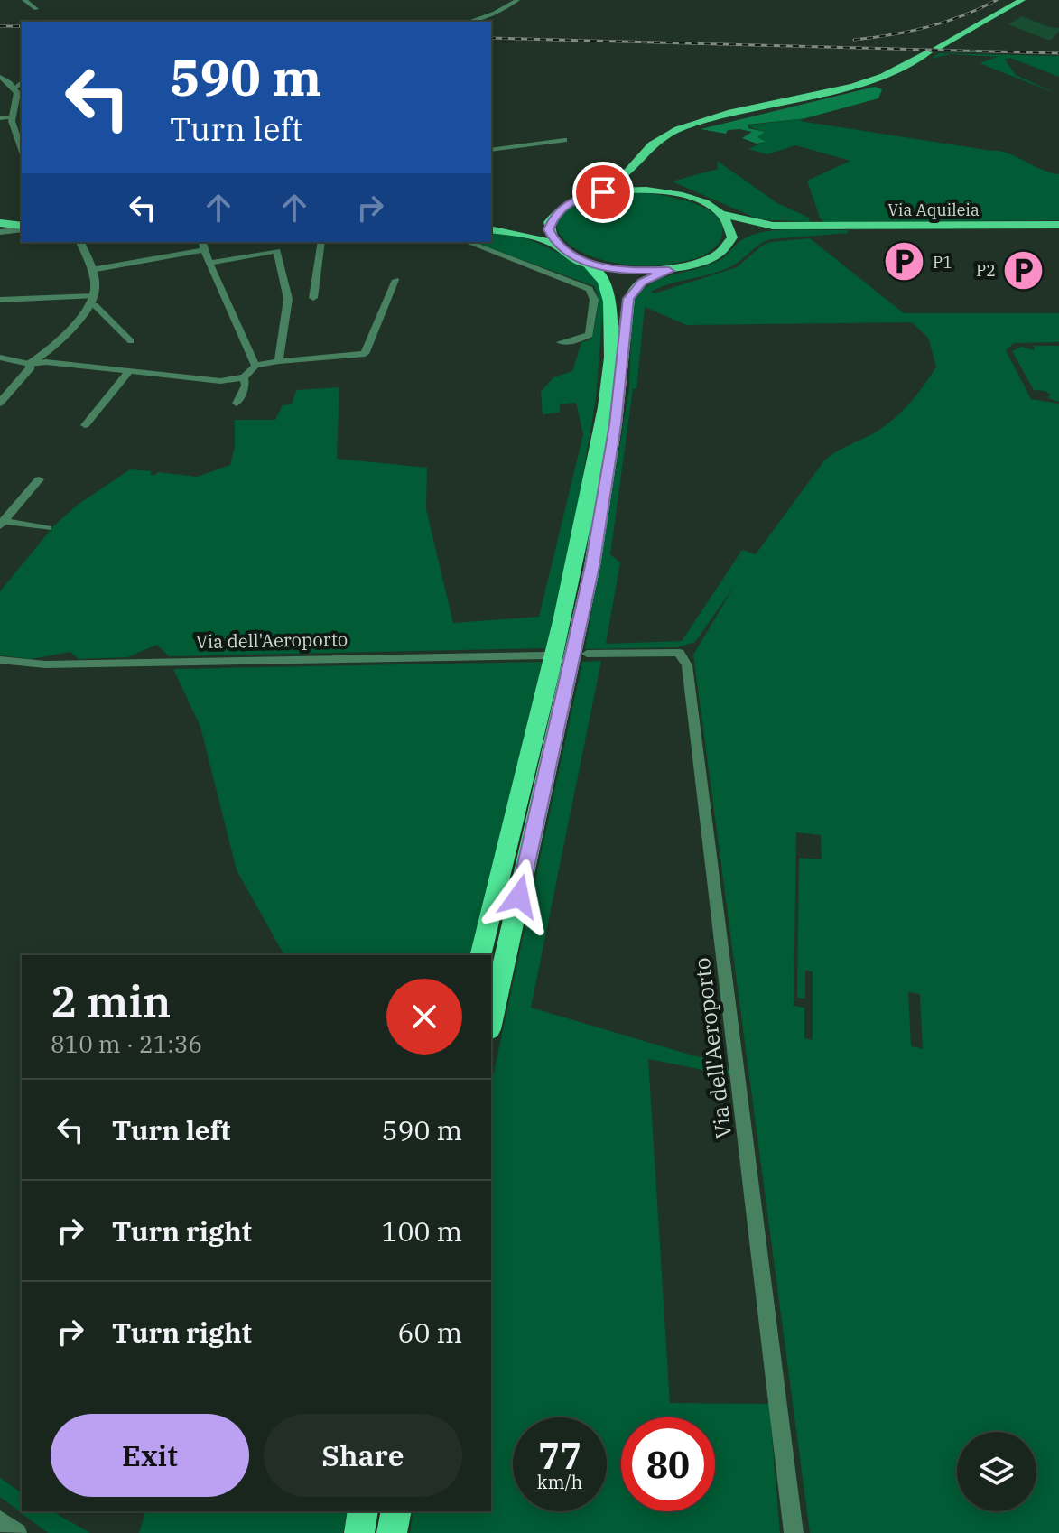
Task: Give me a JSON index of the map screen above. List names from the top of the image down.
{
  "streets": {
    "main road": ["Via Aquileia"],
    "street": ["Via dell'Aeroporto"]
  },
  "places": {
    "parking": ["P1", "P2"]
  },
  "page": {
    "turn": ["590 m", "Turn left"],
    "heading": ["2 min", "810 m · 21:36"],
    "list": [
      {
        "name": "Turn left",
        "value": "590 m"
      },
      {
        "name": "Turn right",
        "value": "100 m"
      },
      {
        "name": "Turn right",
        "value": "60 m"
      }
    ],
    "buttons": ["Exit", "Share"],
    "speed": "77 km/h",
    "limit": "80"
  }
}
